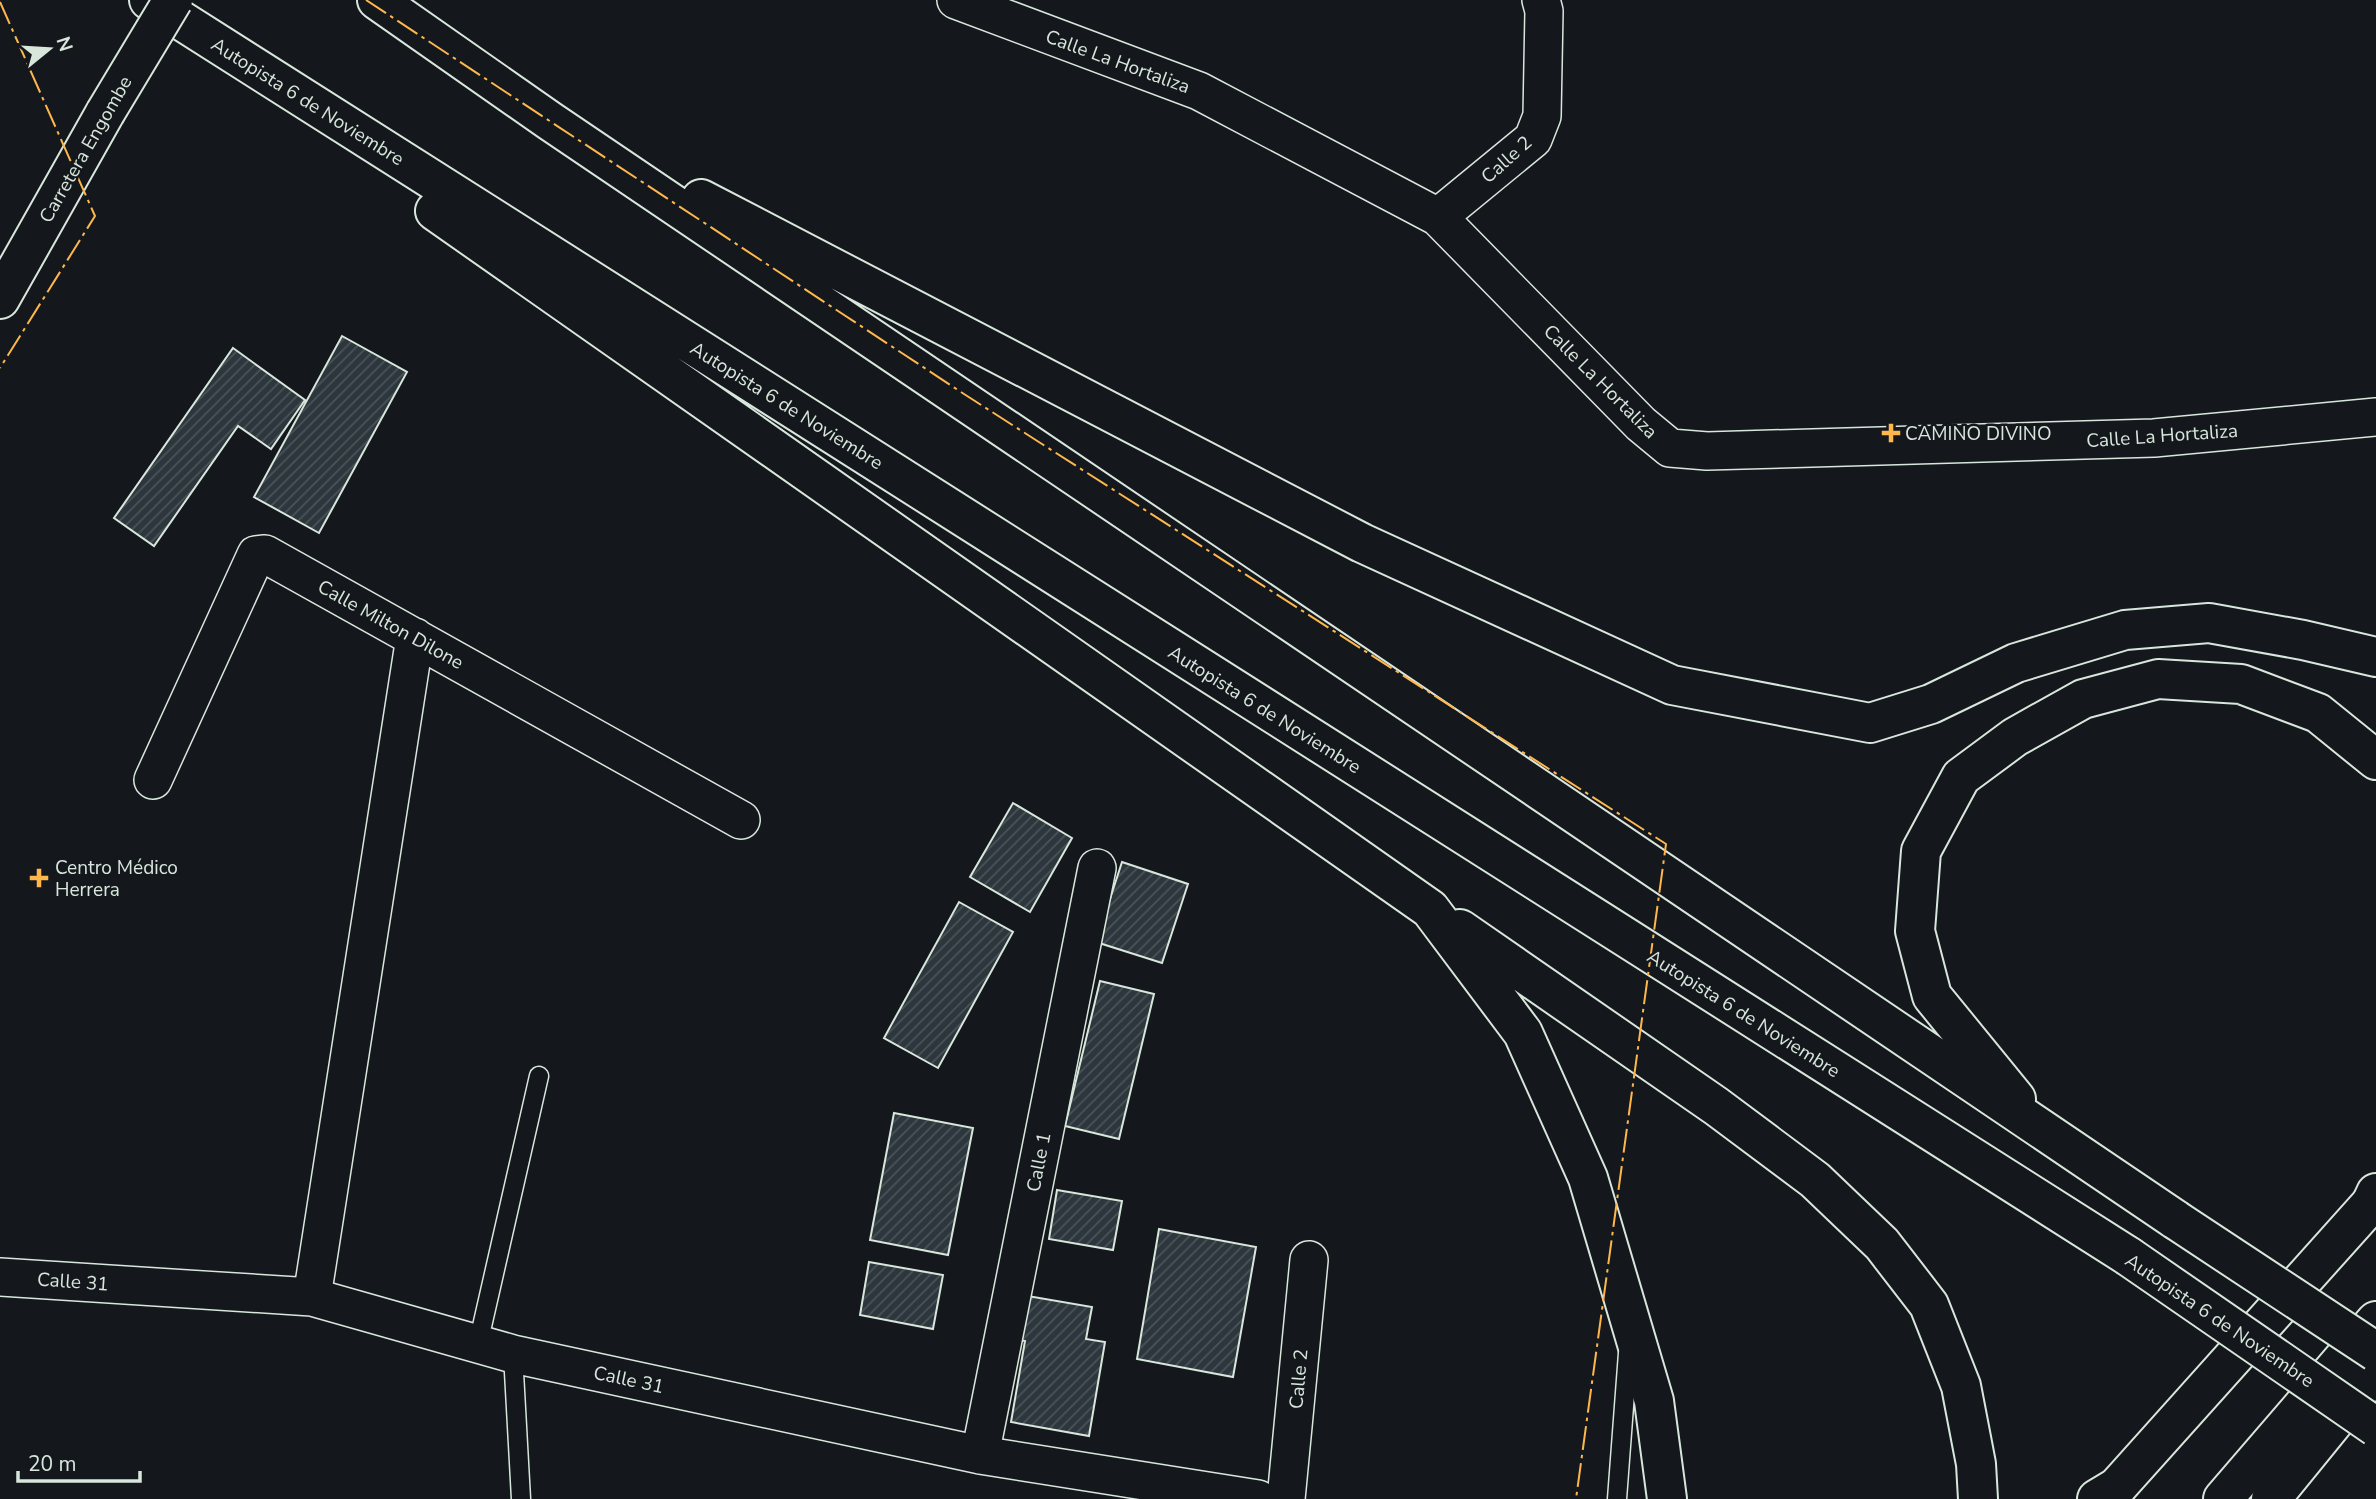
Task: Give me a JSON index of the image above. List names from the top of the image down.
{
  "streets": {
    "main road": ["Autopista 6 de Noviembre", "Carretera Engombe"],
    "street": [
      "Calle La Hortaliza",
      "Calle 2",
      "Calle Milton Dilone",
      "Calle 1",
      "Calle 31"
    ]
  },
  "crossings": [
    ["Calle La Hortaliza", "Calle 2"],
    ["Calle 1", "Calle 31"]
  ],
  "places": {
    "health": ["CAMINO DIVINO", "Centro Médico Herrera"]
  },
  "scale_bar": "20 m",
  "north": "right"
}
